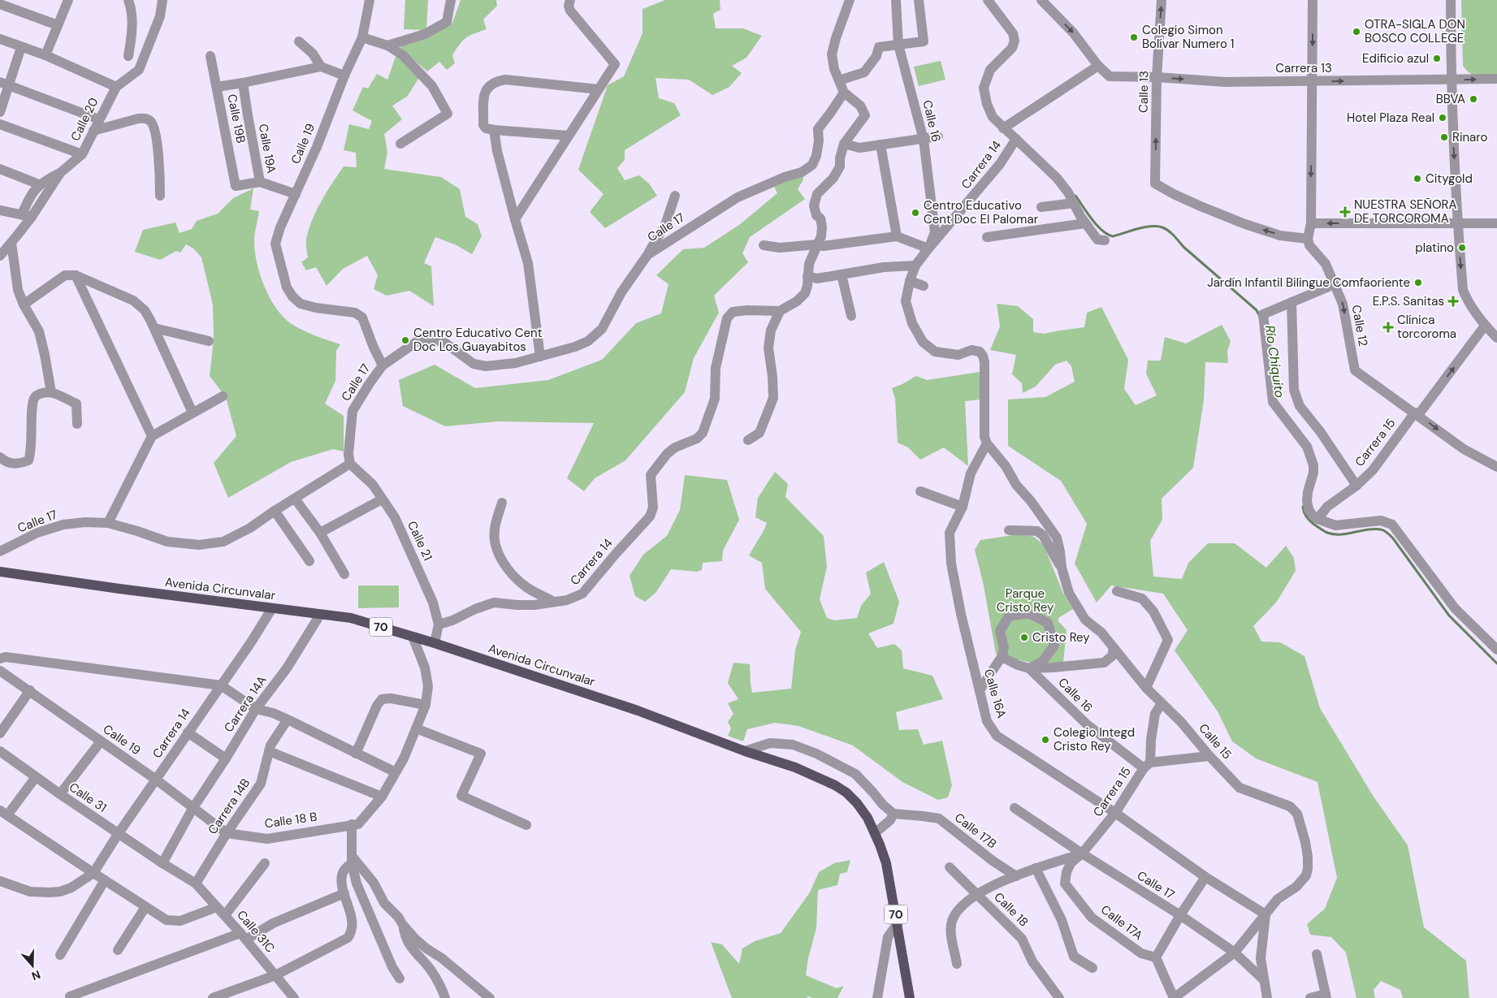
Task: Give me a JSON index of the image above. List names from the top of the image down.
{
  "streets": {
    "main road": ["Avenida Circunvalar", "70"],
    "street": [
      "Carrera 13",
      "Calle 13",
      "Calle 19B",
      "Calle 20",
      "Calle 16",
      "Calle 19",
      "Calle 19A",
      "Carrera 14",
      "Calle 17",
      "Calle 12",
      "Carrera 15",
      "Calle 21",
      "Calle 16A",
      "Carrera 14A",
      "Calle 15",
      "Calle 31",
      "Carrera 14B",
      "Calle 18 B",
      "Calle 17B",
      "Calle 18",
      "Calle 17A",
      "Calle 31C"
    ]
  },
  "crossings": [
    ["Carrera 13", "Calle 13"],
    ["Calle 13", "Calle 12"],
    ["Calle 19B", "Calle 19A"],
    ["Calle 16", "Carrera 14"],
    ["Calle 16", "Carrera 15"],
    ["Calle 19", "Calle 19A"],
    ["Calle 19", "Carrera 14"],
    ["Calle 19", "Calle 17"],
    ["Calle 19", "Carrera 14A"],
    ["Calle 19", "Carrera 14B"],
    ["Calle 19", "Calle 18 B"],
    ["Carrera 14", "Calle 21"],
    ["Carrera 14", "Avenida Circunvalar"],
    ["Carrera 14", "Calle 16A"],
    ["Carrera 14", "Calle 31"],
    ["Calle 17", "Carrera 15"],
    ["Calle 17", "Calle 21"],
    ["Calle 17", "Calle 15"],
    ["Calle 12", "Carrera 15"],
    ["Carrera 15", "Calle 16A"],
    ["Carrera 15", "Calle 17A"],
    ["Calle 21", "Avenida Circunvalar"],
    ["Avenida Circunvalar", "Carrera 14A"],
    ["Calle 16A", "Calle 15"],
    ["Carrera 14A", "Calle 31"],
    ["Calle 31", "Carrera 14B"],
    ["Calle 31", "Calle 31C"],
    ["Carrera 14B", "Calle 18 B"],
    ["Carrera 14B", "Calle 31C"]
  ],
  "one_way": ["Carrera 13", "Calle 12"],
  "water": ["Río Chiquito"],
  "parks": ["Parque Cristo Rey"],
  "places": {
    "other": [
      "OTRA-SIGLA DON BOSCO COLLEGE",
      "Colegio Simon Bolívar Numero 1",
      "Edificio azul",
      "BBVA",
      "Hotel Plaza Real",
      "Rinaro",
      "Citygold",
      "Centro Educativo Cent Doc El Palomar",
      "platino",
      "Jardín Infantil Bilingue Comfaoriente",
      "Centro Educativo Cent Doc Los Guayabitos",
      "Cristo Rey",
      "Colegio Integd Cristo Rey"
    ],
    "health": ["NUESTRA SEÑORA DE TORCOROMA", "E.P.S. Sanitas", "Clínica torcoroma"]
  },
  "north": "bottom"
}
